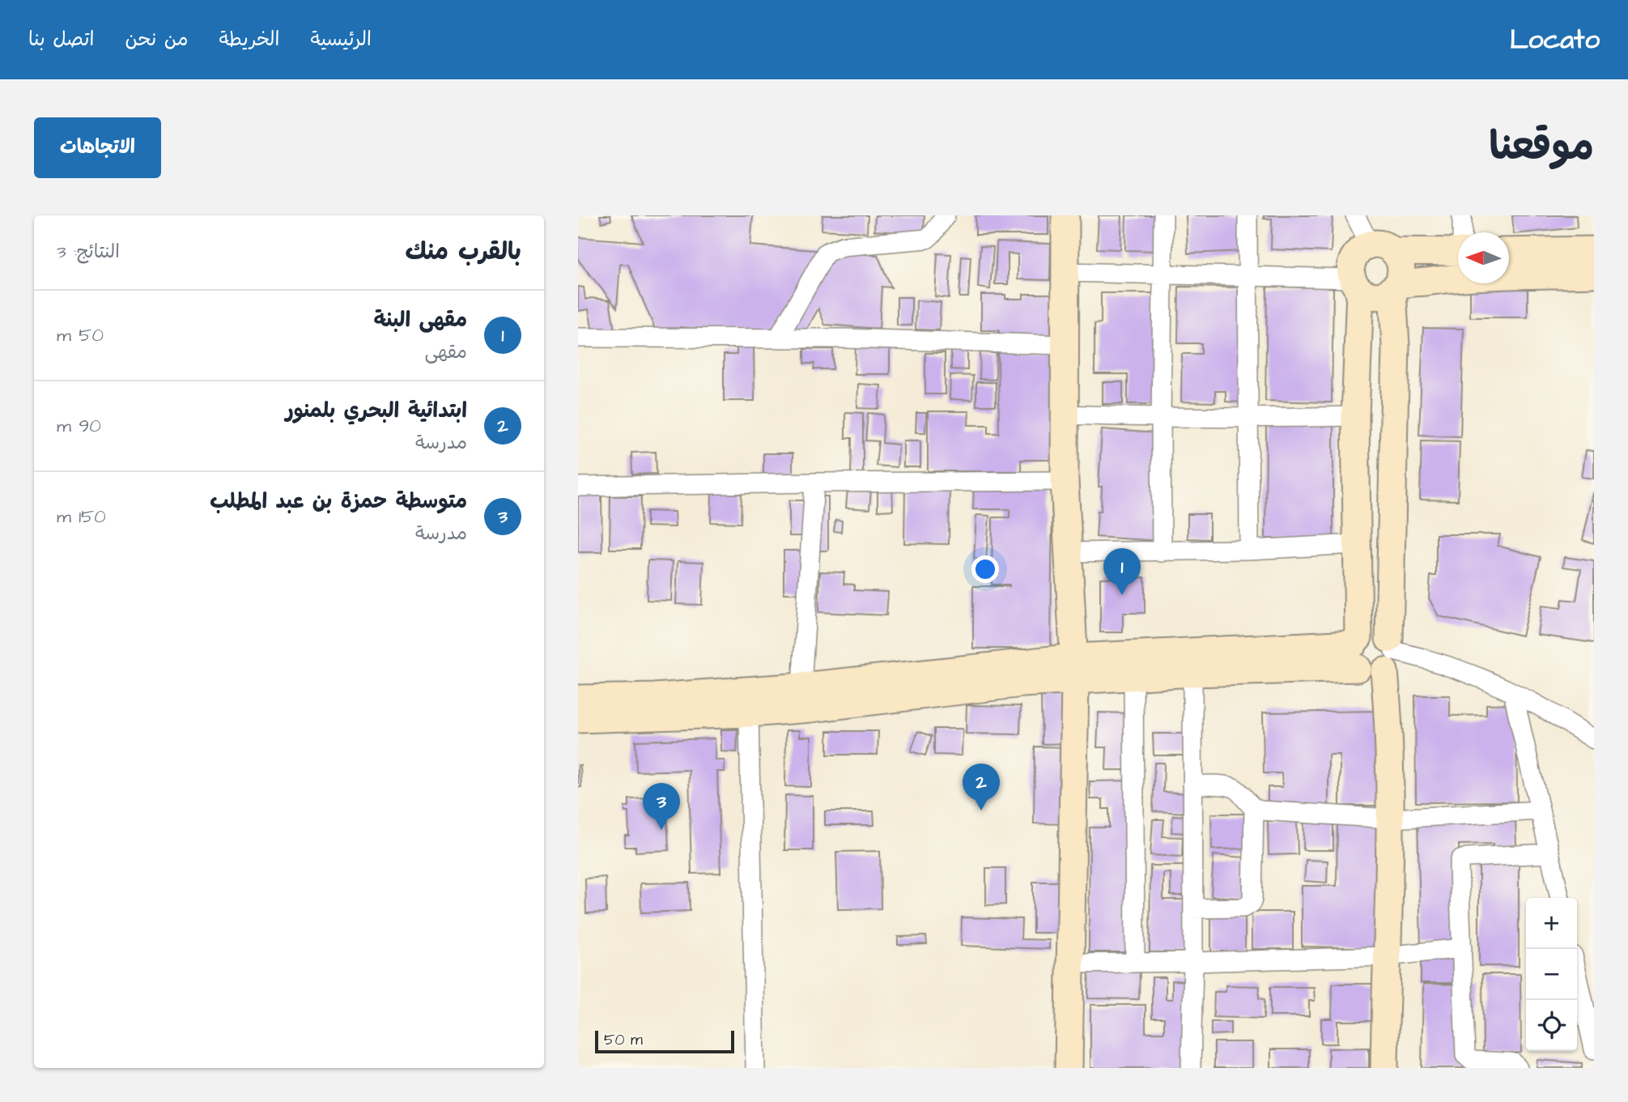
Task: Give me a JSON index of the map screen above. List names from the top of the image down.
{
  "scale_bar": "50 m",
  "north": "left",
  "page": {
    "header": "Locato",
    "nav": [
      "الرئيسية",
      "الخريطة",
      "من نحن",
      "اتصل بنا"
    ],
    "title": "موقعنا",
    "buttons": "الاتجاهات",
    "heading": ["بالقرب منك", "النتائج: 3"],
    "list": [
      {
        "mark": "1",
        "name": "مقهى البنة",
        "note": "مقهى",
        "value": "50 m"
      },
      {
        "mark": "2",
        "name": "ابتدائية البحري بلمنور",
        "note": "مدرسة",
        "value": "90 m"
      },
      {
        "mark": "3",
        "name": "متوسطة حمزة بن عبد المطلب",
        "note": "مدرسة",
        "value": "150 m"
      }
    ],
    "pins": ["1", "2", "3"],
    "map_buttons": ["+", "−"],
    "scale": "50 m"
  }
}
